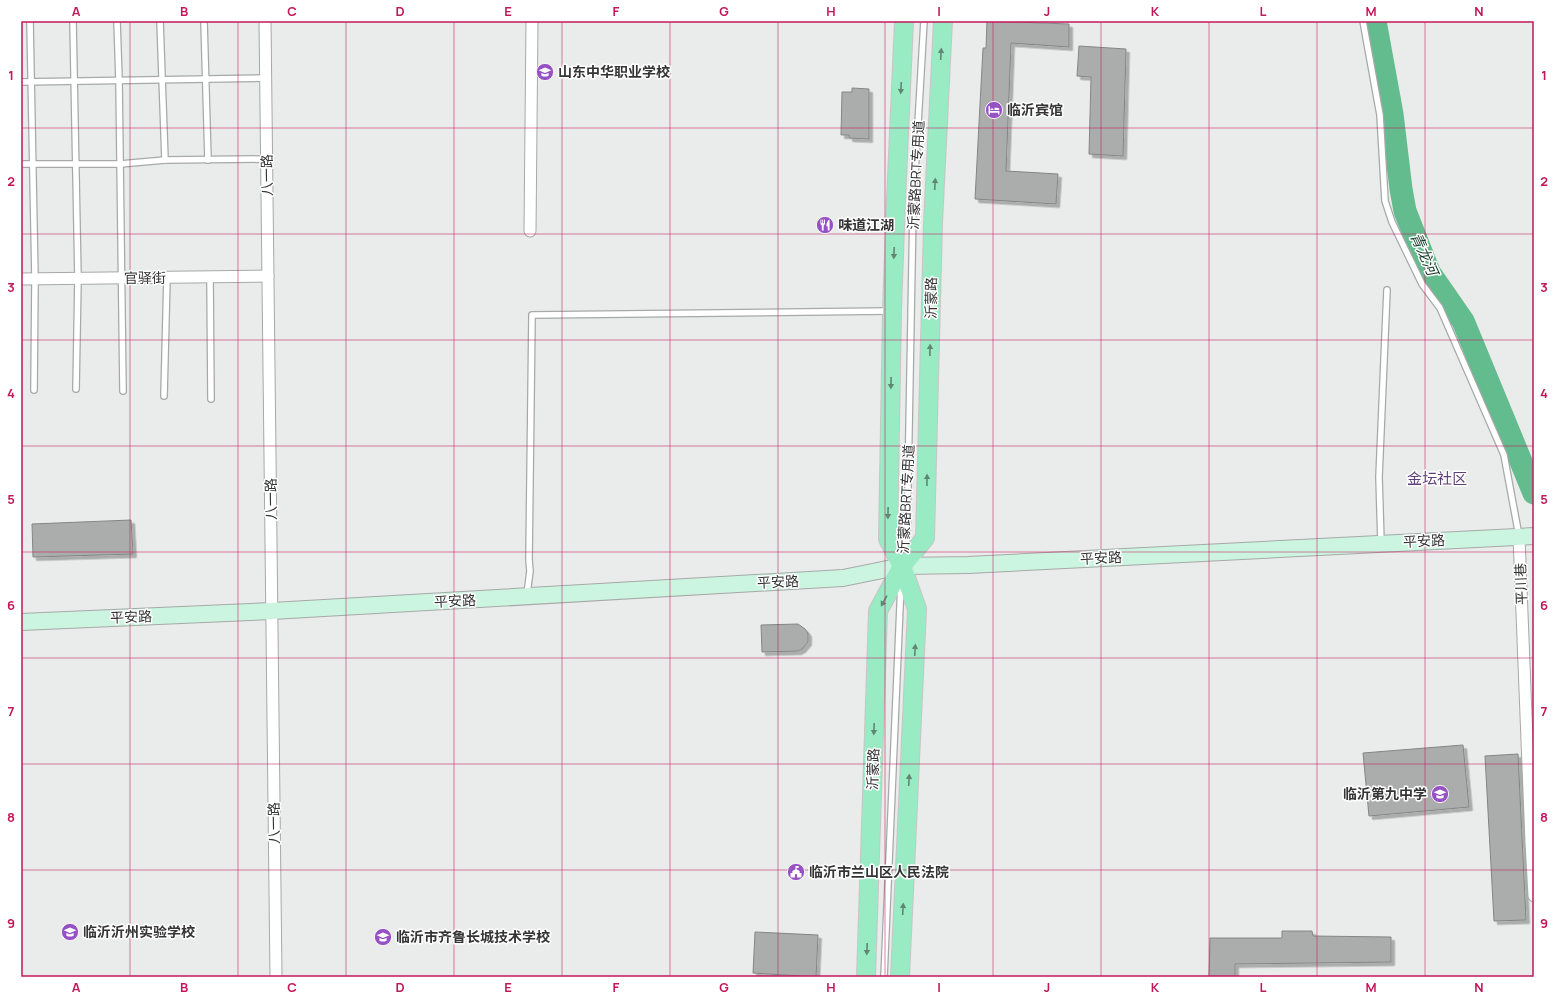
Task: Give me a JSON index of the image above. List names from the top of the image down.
{
  "streets": {
    "main road": ["沂蒙路", "平安路"],
    "street": ["八一路", "官驿街", "平川巷"],
    "lane": ["沂蒙路BRT专用道"]
  },
  "crossings": [
    ["八一路", "官驿街"],
    ["八一路", "平安路"],
    ["沂蒙路BRT专用道", "沂蒙路"],
    ["沂蒙路BRT专用道", "平安路"],
    ["沂蒙路", "平安路"],
    ["平安路", "平川巷"]
  ],
  "districts": ["金坛社区"],
  "water": ["青龙河"],
  "places": {
    "school or university": [
      "山东中华职业学校",
      "临沂第九中学",
      "临沂沂州实验学校",
      "临沂市齐鲁长城技术学校"
    ],
    "hotel": ["临沂宾馆"],
    "restaurant": ["味道江湖"],
    "public building": ["临沂市兰山区人民法院"]
  },
  "grid": {
    "columns": [
      "A",
      "B",
      "C",
      "D",
      "E",
      "F",
      "G",
      "H",
      "I",
      "J",
      "K",
      "L",
      "M",
      "N"
    ],
    "rows": [
      "1",
      "2",
      "3",
      "4",
      "5",
      "6",
      "7",
      "8",
      "9"
    ]
  }
}
